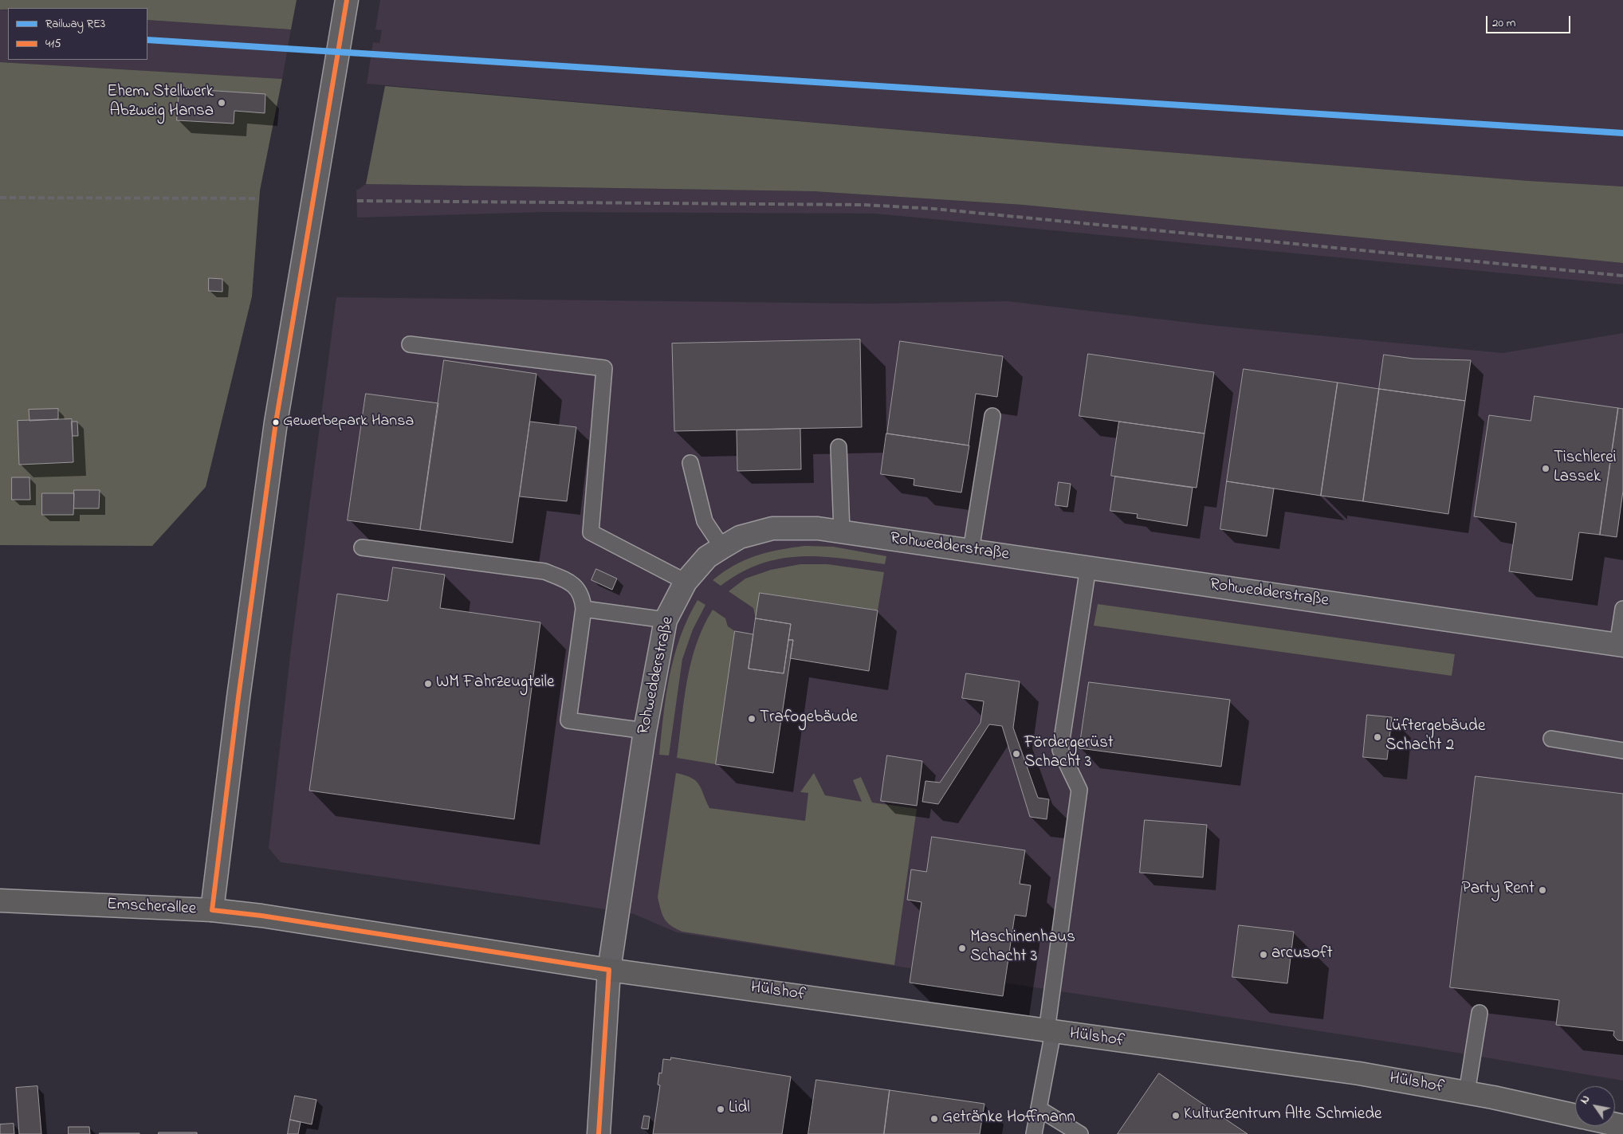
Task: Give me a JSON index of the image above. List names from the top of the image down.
{
  "streets": {
    "main road": ["Emscherallee", "Hülshof"],
    "street": ["Rohwedderstraße"]
  },
  "crossings": [
    ["Rohwedderstraße", "Emscherallee"],
    ["Rohwedderstraße", "Hülshof"],
    ["Emscherallee", "Hülshof"]
  ],
  "places": [
    "Ehem. Stellwerk Abzweig Hansa",
    "Gewerbepark Hansa",
    "Tischlerei Lassek",
    "WM Fahrzeugteile",
    "Trafogebäude",
    "Lüftergebäude Schacht 2",
    "Fördergerüst Schacht 3",
    "Party Rent",
    "Maschinenhaus Schacht 3",
    "arcusoft",
    "Lidl",
    "Kulturzentrum Alte Schmiede",
    "Getränke Hoffmann"
  ],
  "lines": ["transit line 415", "rail line RE3"],
  "legend": ["Railway RE3", "415"],
  "scale_bar": "20 m",
  "north": "top left"
}
